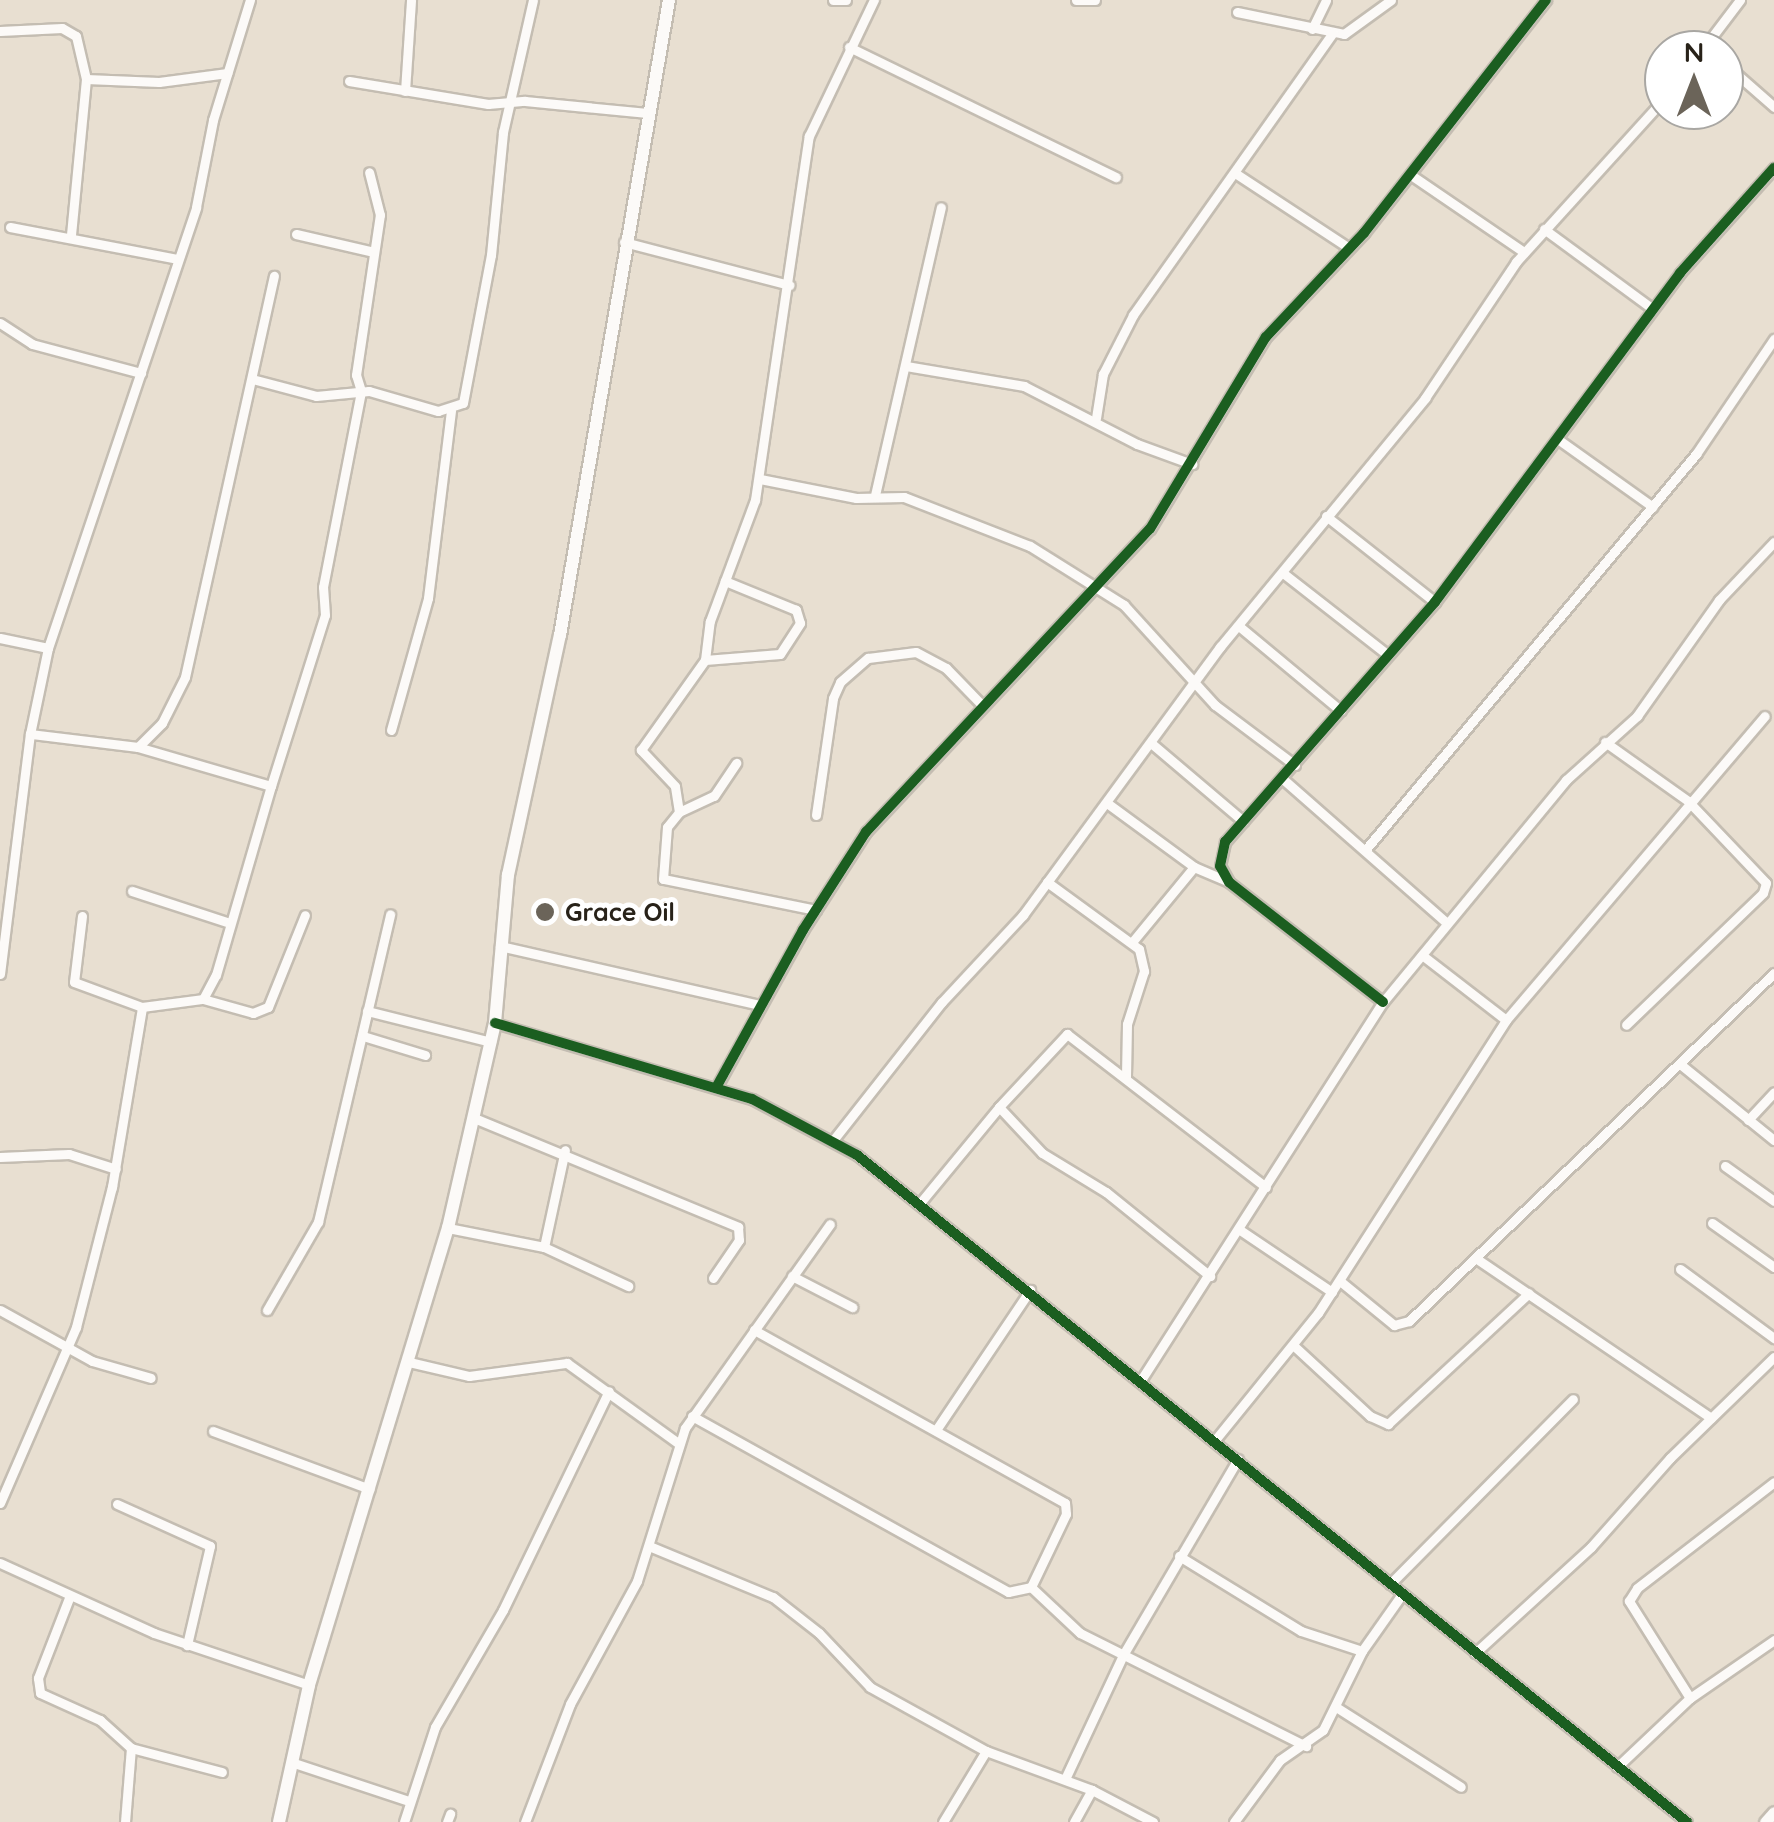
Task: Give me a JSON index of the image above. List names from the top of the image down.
{
  "places": ["Grace Oil"],
  "north": "top"
}
